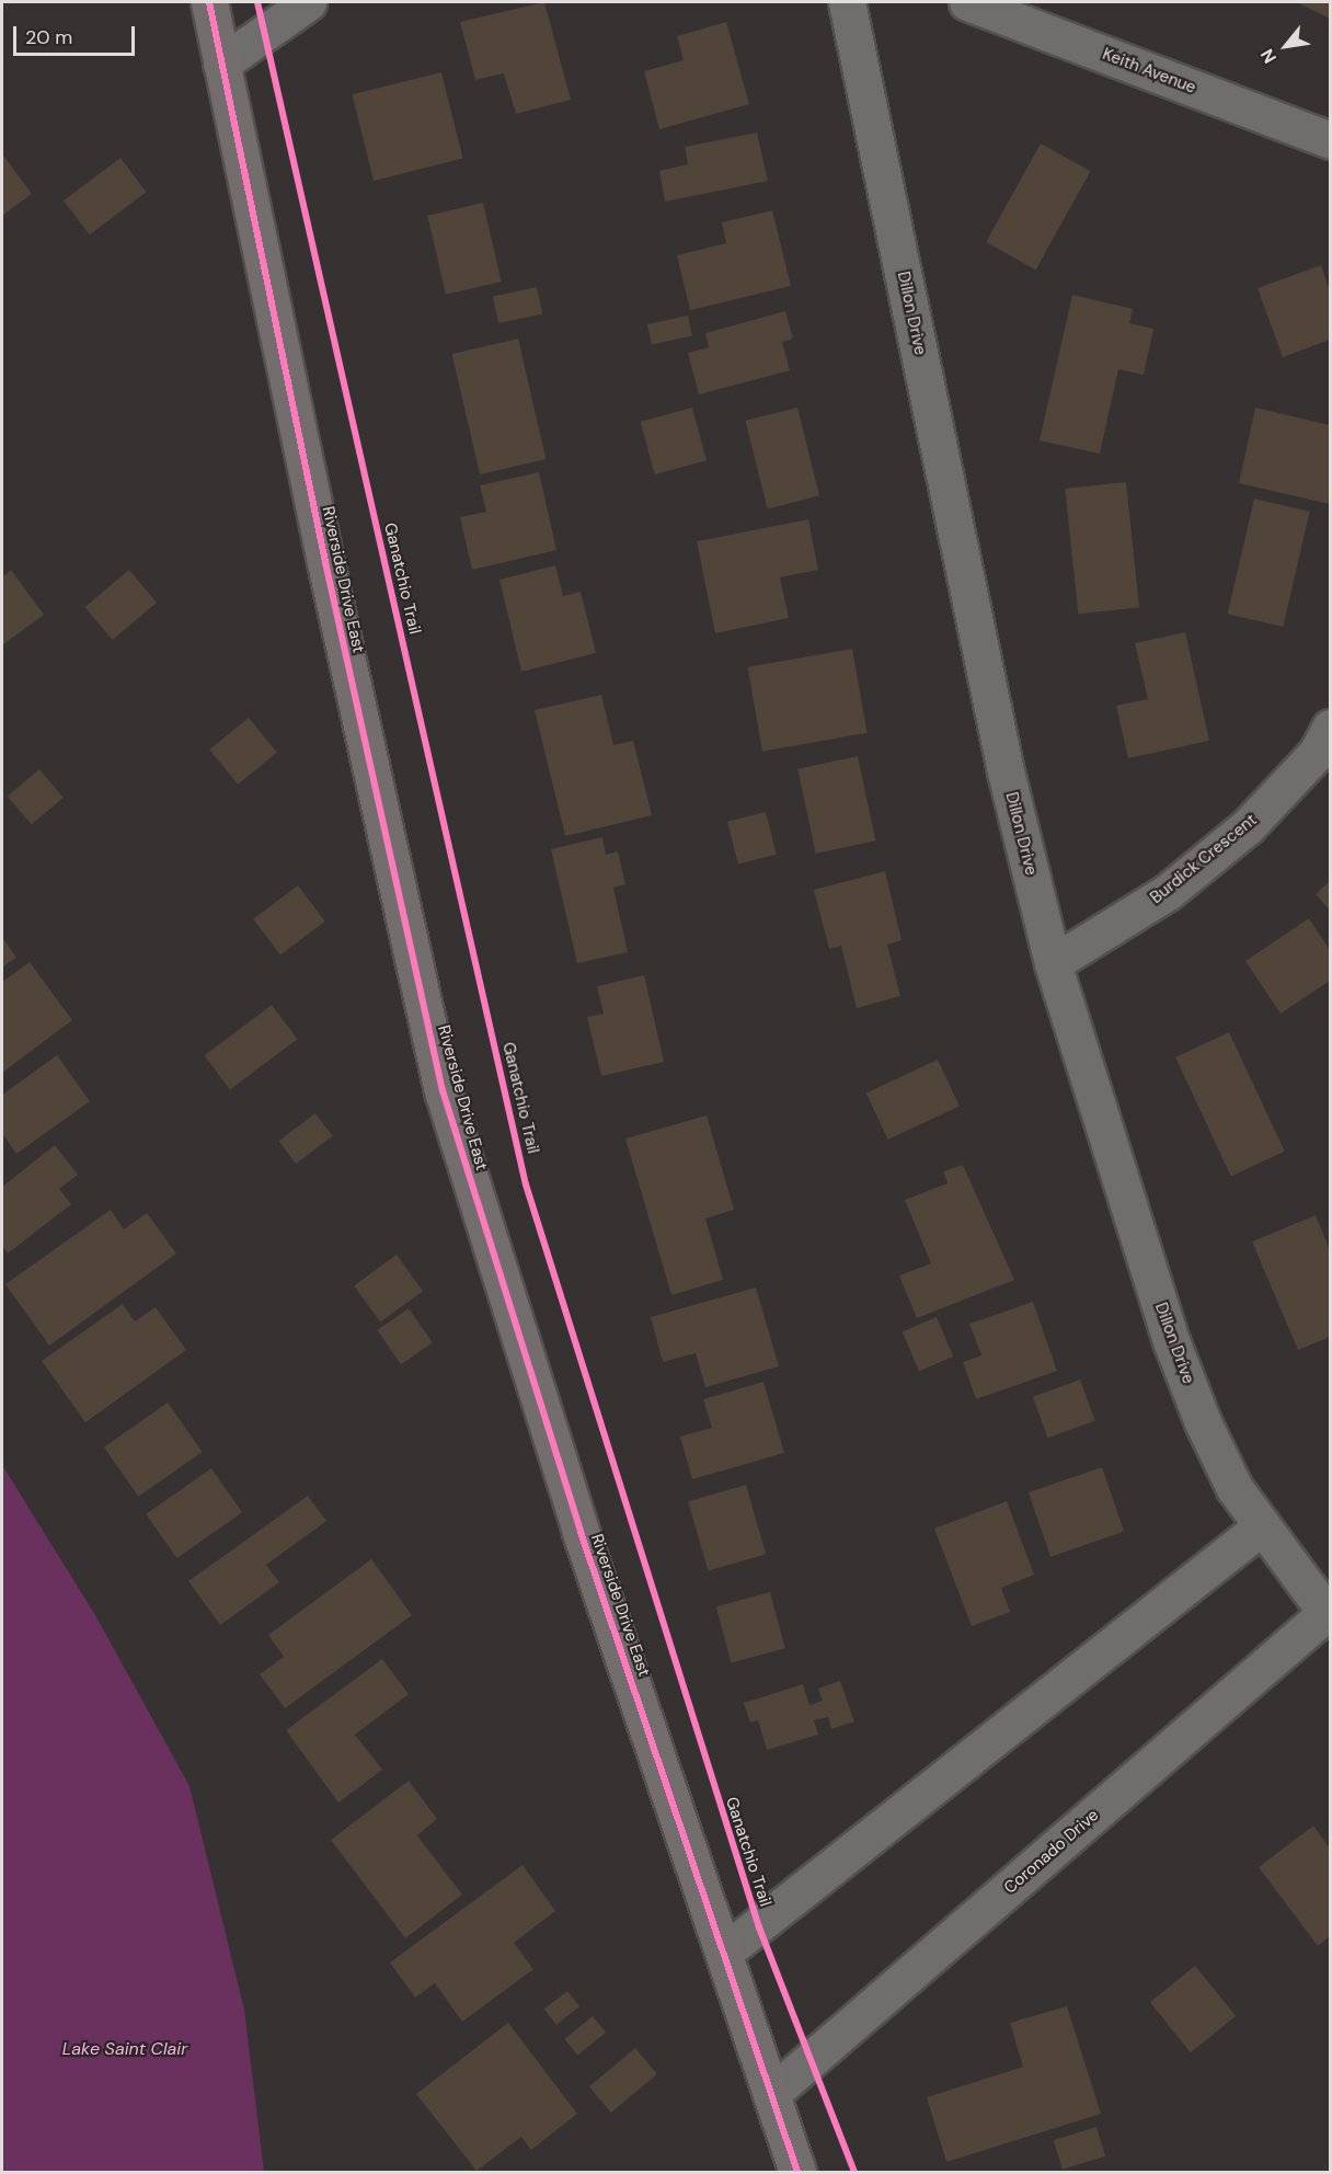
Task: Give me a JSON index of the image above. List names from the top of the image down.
{
  "streets": {
    "main road": ["Riverside Drive East"],
    "street": [
      "Keith Avenue",
      "Dillon Drive",
      "Burdick Crescent",
      "Coronado Drive"
    ],
    "cycle path": ["Ganatchio Trail"]
  },
  "crossings": [
    ["Dillon Drive", "Burdick Crescent"],
    ["Dillon Drive", "Coronado Drive"],
    ["Riverside Drive East", "Coronado Drive"]
  ],
  "water": ["Lake Saint Clair"],
  "scale_bar": "20 m",
  "north": "bottom left"
}
